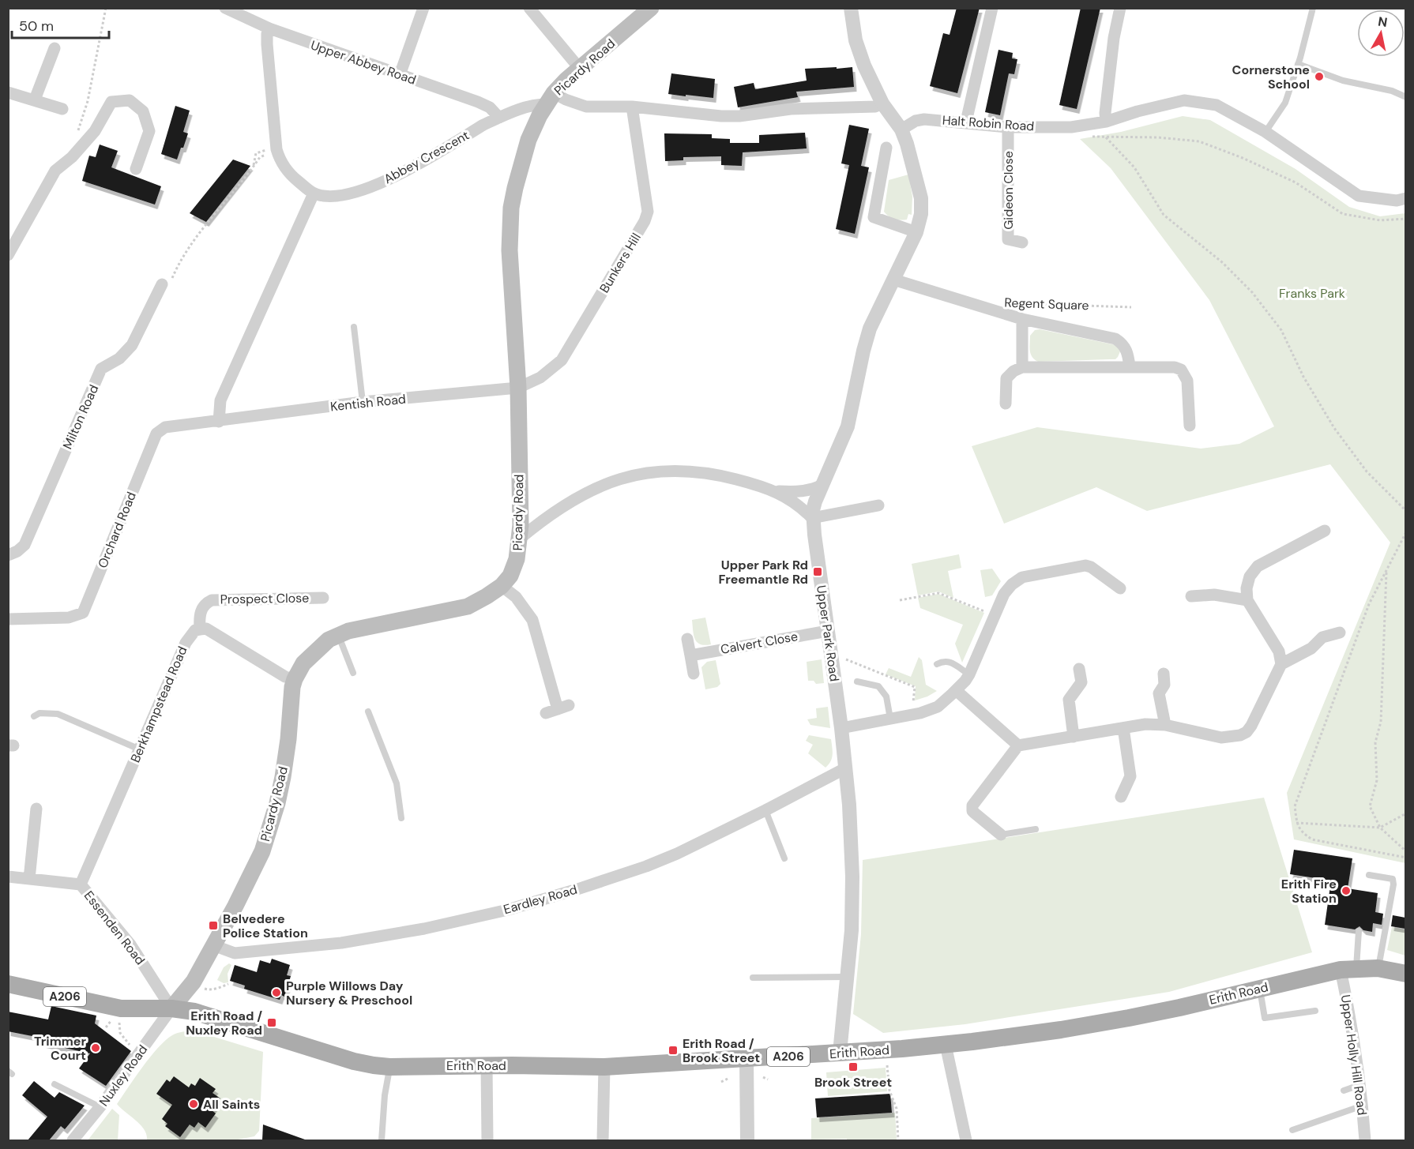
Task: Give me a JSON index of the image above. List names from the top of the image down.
{
  "streets": {
    "main road": ["Picardy Road", "Erith Road", "A206"],
    "street": [
      "Upper Abbey Road",
      "Halt Robin Road",
      "Abbey Crescent",
      "Gideon Close",
      "Bunkers Hill",
      "Regent Square",
      "Kentish Road",
      "Milton Road",
      "Orchard Road",
      "Prospect Close",
      "Upper Park Road",
      "Calvert Close",
      "Berkhampstead Road",
      "Eardley Road",
      "Essenden Road",
      "Upper Holly Hill Road",
      "Nuxley Road"
    ]
  },
  "crossings": [
    ["Upper Abbey Road", "Abbey Crescent"],
    ["Picardy Road", "Abbey Crescent"],
    ["Picardy Road", "Bunkers Hill"],
    ["Picardy Road", "Kentish Road"],
    ["Picardy Road", "Eardley Road"],
    ["Picardy Road", "Essenden Road"],
    ["Picardy Road", "Erith Road"],
    ["Picardy Road", "A206"],
    ["Picardy Road", "Nuxley Road"],
    ["Halt Robin Road", "Gideon Close"],
    ["Halt Robin Road", "Upper Park Road"],
    ["Bunkers Hill", "Kentish Road"],
    ["Regent Square", "Upper Park Road"],
    ["Kentish Road", "Orchard Road"],
    ["Prospect Close", "Berkhampstead Road"],
    ["Upper Park Road", "Calvert Close"],
    ["Upper Park Road", "Eardley Road"],
    ["Upper Park Road", "Erith Road"],
    ["Berkhampstead Road", "Essenden Road"],
    ["Essenden Road", "Erith Road"],
    ["Essenden Road", "A206"],
    ["Essenden Road", "Nuxley Road"],
    ["Erith Road", "A206"],
    ["Erith Road", "Upper Holly Hill Road"],
    ["Erith Road", "Nuxley Road"],
    ["A206", "Nuxley Road"]
  ],
  "parks": ["Franks Park"],
  "places": {
    "other": [
      "Cornerstone School",
      "Erith Fire Station",
      "Purple Willows Day Nursery & Preschool",
      "Trimmer Court",
      "All Saints"
    ],
    "transit": [
      "Upper Park Rd Freemantle Rd",
      "Belvedere Police Station",
      "Erith Road / Nuxley Road",
      "Erith Road / Brook Street",
      "Brook Street"
    ]
  },
  "scale_bar": "50 m",
  "north": "top"
}
